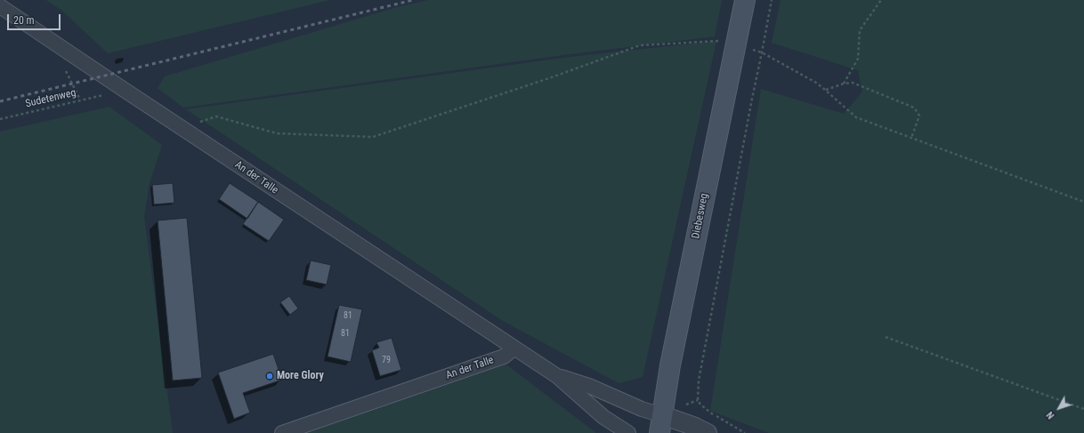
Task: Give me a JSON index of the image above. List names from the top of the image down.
{
  "streets": {
    "main road": ["Diebesweg"],
    "street": ["An der Talle"],
    "path": ["Sudetenweg"]
  },
  "crossings": [
    ["An der Talle", "Diebesweg"]
  ],
  "places": ["More Glory"],
  "house_numbers": ["81", "81", "79"],
  "scale_bar": "20 m",
  "north": "bottom left"
}
